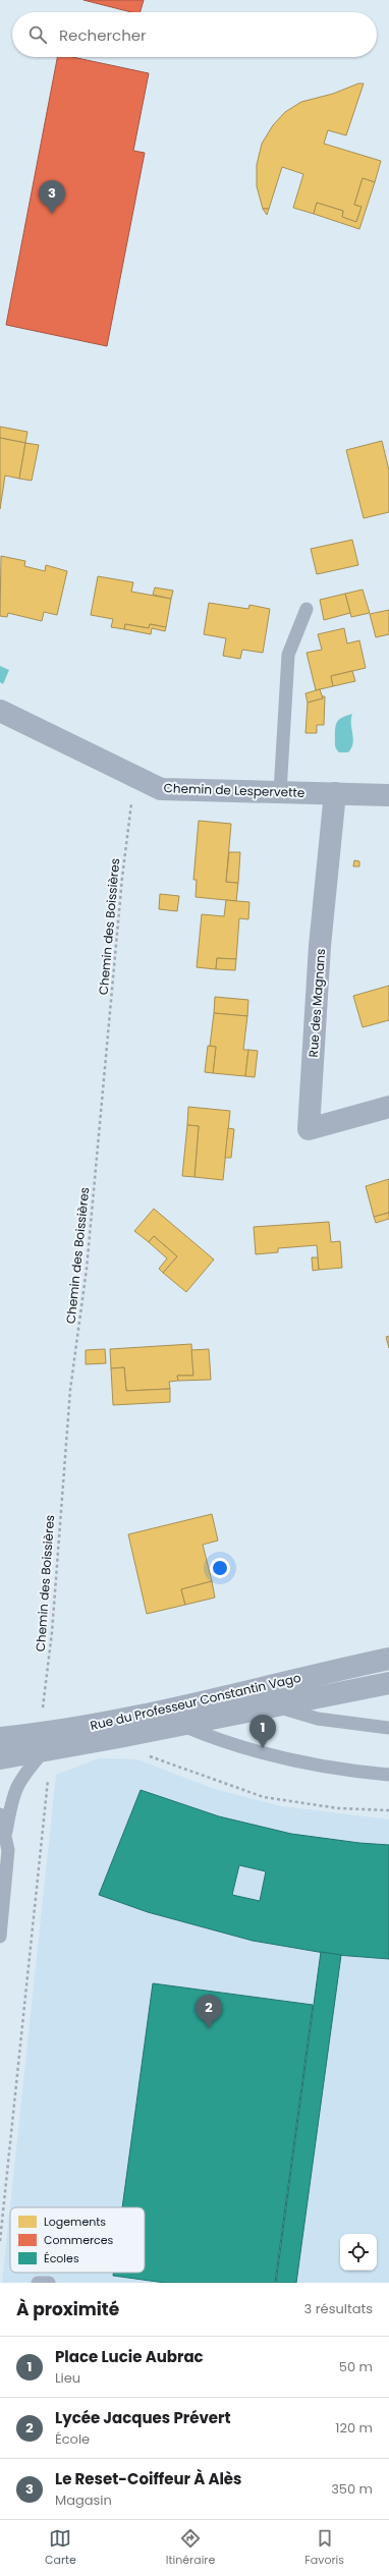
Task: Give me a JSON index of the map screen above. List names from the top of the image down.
{
  "streets": {
    "street": ["Chemin de Lespervette", "Rue des Magnans", "Rue du Professeur Constantin Vago"],
    "path": ["Chemin des Boissières"]
  },
  "crossings": [
    ["Chemin de Lespervette", "Chemin des Boissières"],
    ["Chemin de Lespervette", "Rue des Magnans"],
    ["Chemin des Boissières", "Rue du Professeur Constantin Vago"]
  ],
  "legend": ["Logements", "Commerces", "Écoles"],
  "page": {
    "search": "Rechercher",
    "pins": ["3", "1", "2"],
    "heading": ["À proximité", "3 résultats"],
    "list": [
      {
        "mark": "1",
        "name": "Place Lucie Aubrac",
        "note": "Lieu",
        "value": "50 m"
      },
      {
        "mark": "2",
        "name": "Lycée Jacques Prévert",
        "note": "École",
        "value": "120 m"
      },
      {
        "mark": "3",
        "name": "Le Reset-Coiffeur À Alès",
        "note": "Magasin",
        "value": "350 m"
      }
    ],
    "nav": ["Carte", "Itinéraire", "Favoris"]
  }
}
